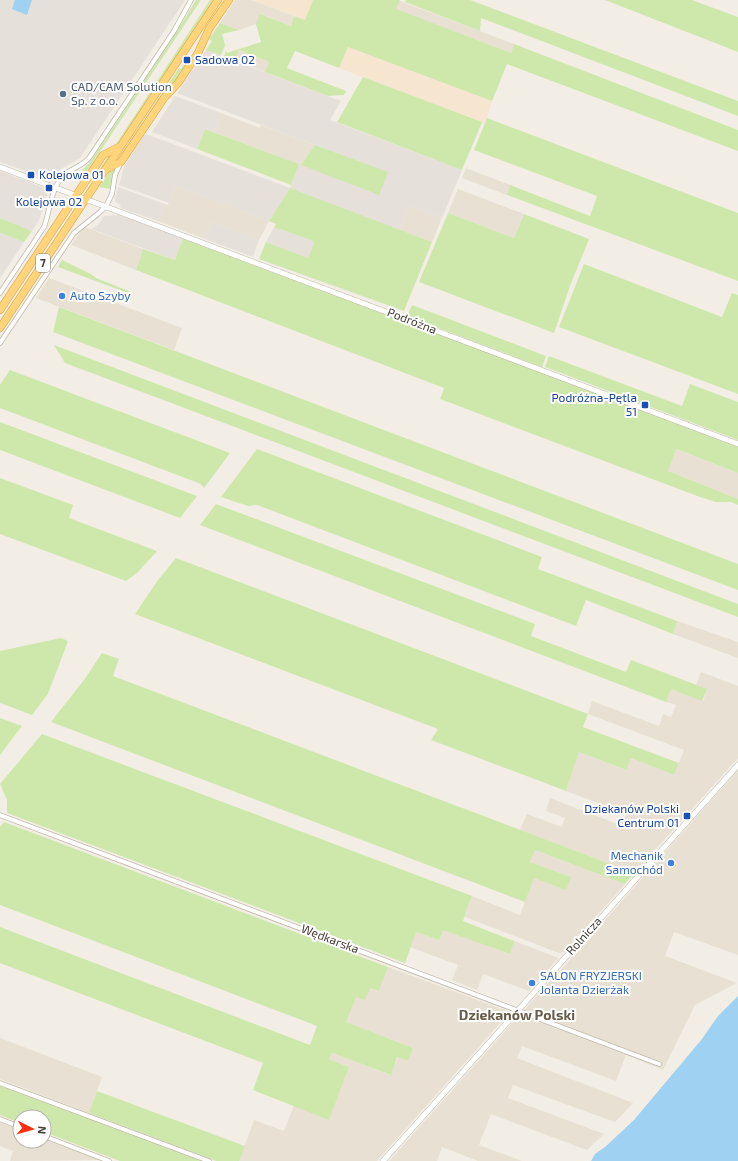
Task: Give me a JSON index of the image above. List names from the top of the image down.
{
  "streets": {
    "highway": ["7"],
    "street": ["Podróżna", "Rolnicza", "Wędkarska"]
  },
  "crossings": [
    ["7", "Podróżna"],
    ["Rolnicza", "Wędkarska"]
  ],
  "districts": ["Dziekanów Polski"],
  "places": {
    "transit": [
      "Sadowa 02",
      "Kolejowa 01",
      "Kolejowa 02",
      "Podróżna-Pętla 51",
      "Dziekanów Polski Centrum 01"
    ],
    "other": [
      "CAD/CAM Solution Sp. z o.o.",
      "Auto Szyby",
      "Mechanik Samochód",
      "SALON FRYZJERSKI Jolanta Dzierżak"
    ]
  },
  "north": "right"
}
